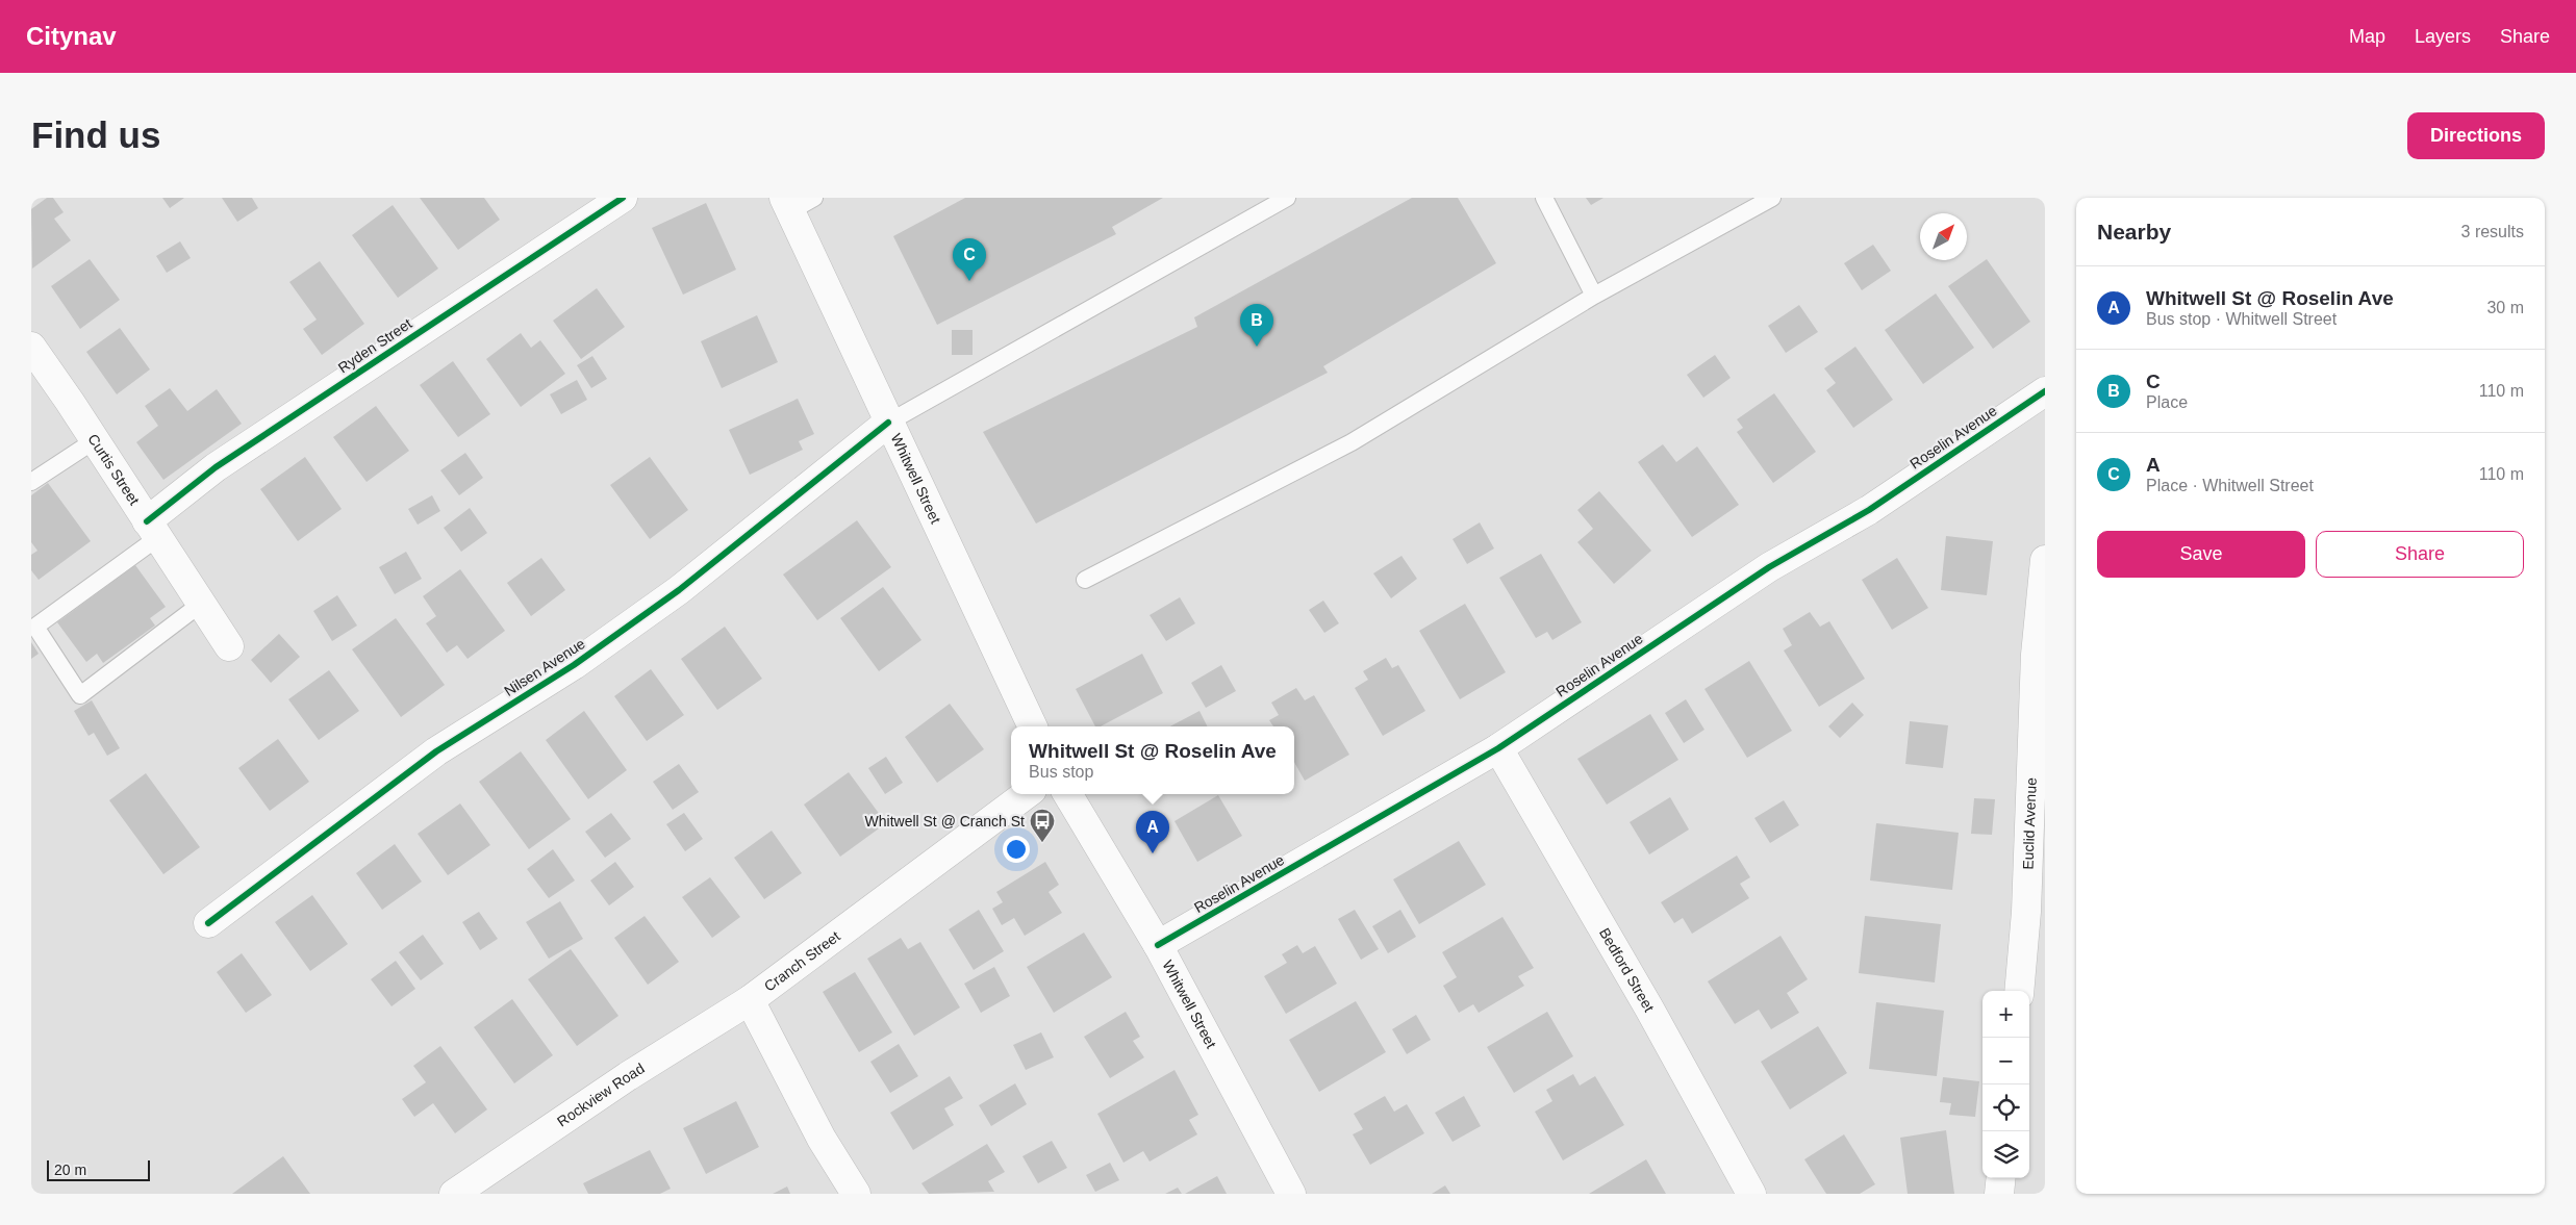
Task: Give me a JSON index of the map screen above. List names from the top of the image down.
{
  "streets": {
    "street": [
      "Ryden Street",
      "Roselin Avenue",
      "Curtis Street",
      "Whitwell Street",
      "Nilsen Avenue",
      "Euclid Avenue",
      "Cranch Street",
      "Bedford Street",
      "Rockview Road"
    ]
  },
  "crossings": [
    ["Ryden Street", "Curtis Street"],
    ["Roselin Avenue", "Whitwell Street"],
    ["Roselin Avenue", "Bedford Street"],
    ["Whitwell Street", "Nilsen Avenue"],
    ["Cranch Street", "Rockview Road"]
  ],
  "places": {
    "bus stop": ["Whitwell St @ Cranch St"]
  },
  "scale_bar": "20 m",
  "north": "top right",
  "page": {
    "header": "Citynav",
    "nav": ["Map", "Layers", "Share"],
    "buttons": [
      "Directions",
      ["Save", "Share"]
    ],
    "title": "Find us",
    "heading": ["Nearby", "3 results"],
    "pins": ["C", "B", "A"],
    "list": [
      {
        "mark": "A",
        "name": "Whitwell St @ Roselin Ave",
        "note": "Bus stop · Whitwell Street",
        "value": "30 m"
      },
      {
        "mark": "B",
        "name": "C",
        "note": "Place",
        "value": "110 m"
      },
      {
        "mark": "C",
        "name": "A",
        "note": "Place · Whitwell Street",
        "value": "110 m"
      }
    ],
    "popup": ["Whitwell St @ Roselin Ave", "Bus stop"],
    "map_buttons": ["+", "−"],
    "scale": "20 m"
  }
}
